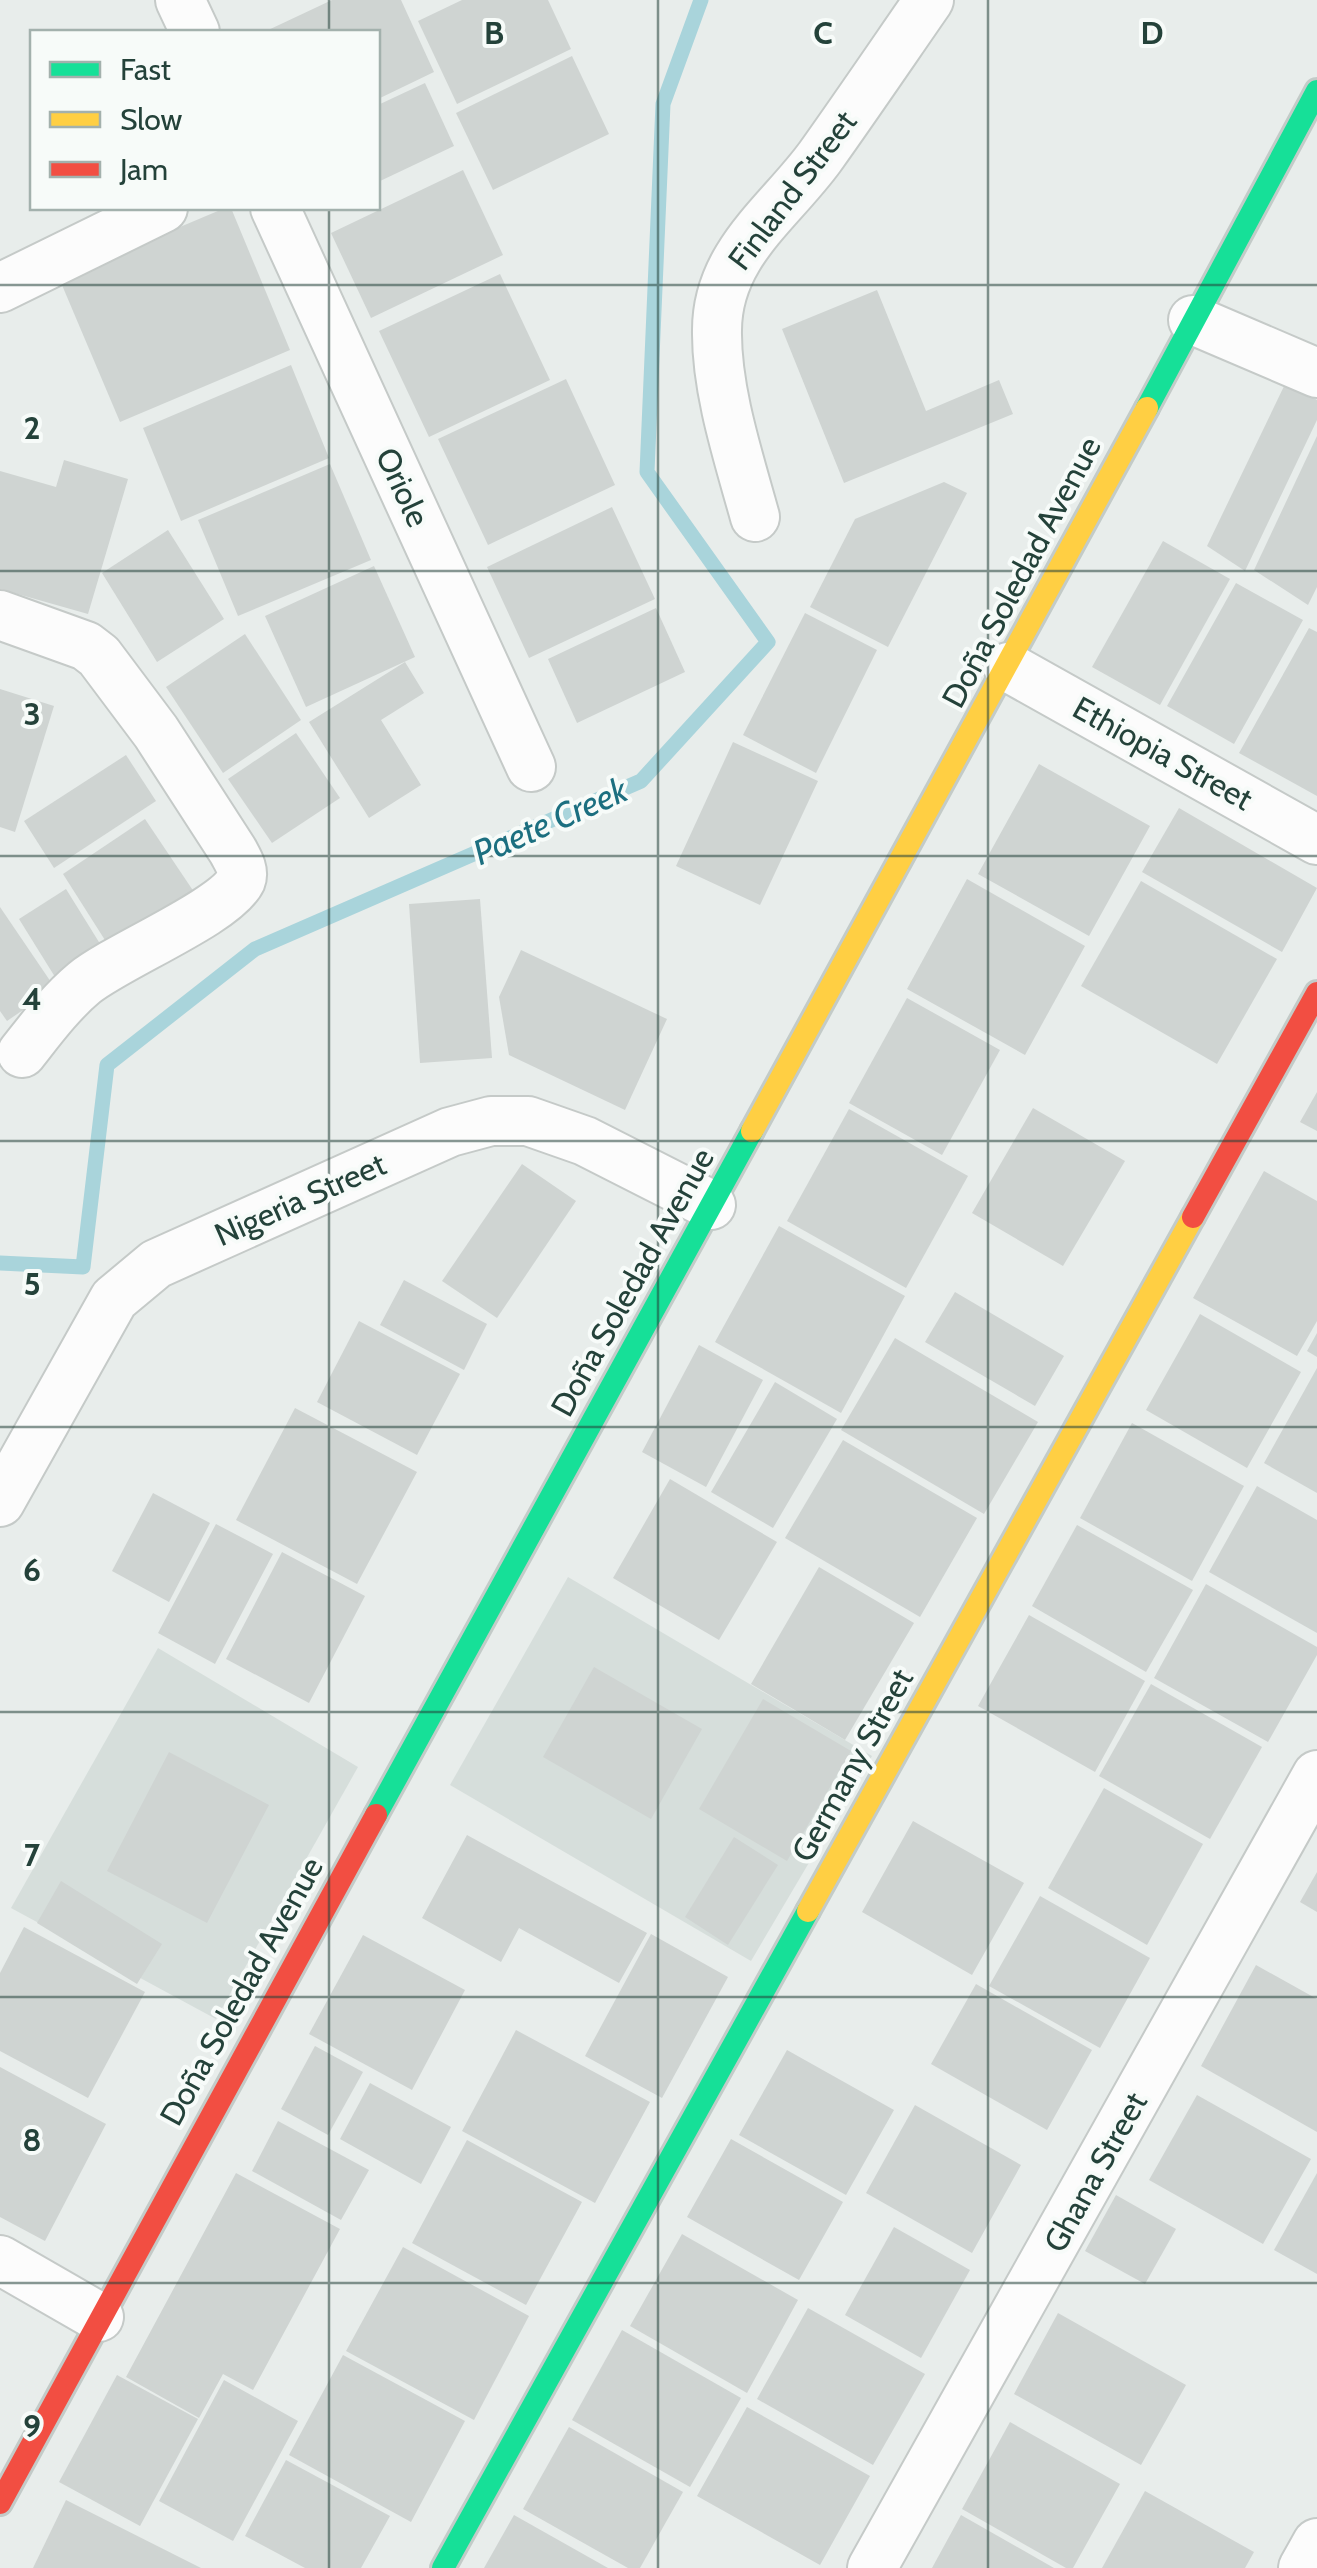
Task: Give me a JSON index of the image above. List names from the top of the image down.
{
  "streets": {
    "main road": ["Doña Soledad Avenue", "Germany Street"],
    "street": [
      "Finland Street",
      "Oriole",
      "Ethiopia Street",
      "Nigeria Street",
      "Ghana Street"
    ]
  },
  "crossings": [
    ["Doña Soledad Avenue", "Ethiopia Street"],
    ["Doña Soledad Avenue", "Nigeria Street"]
  ],
  "water": ["Paete Creek"],
  "legend": ["Fast", "Slow", "Jam"],
  "grid": {
    "columns": ["B", "C", "D"],
    "rows": [
      "2",
      "3",
      "4",
      "5",
      "6",
      "7",
      "8",
      "9"
    ]
  }
}
